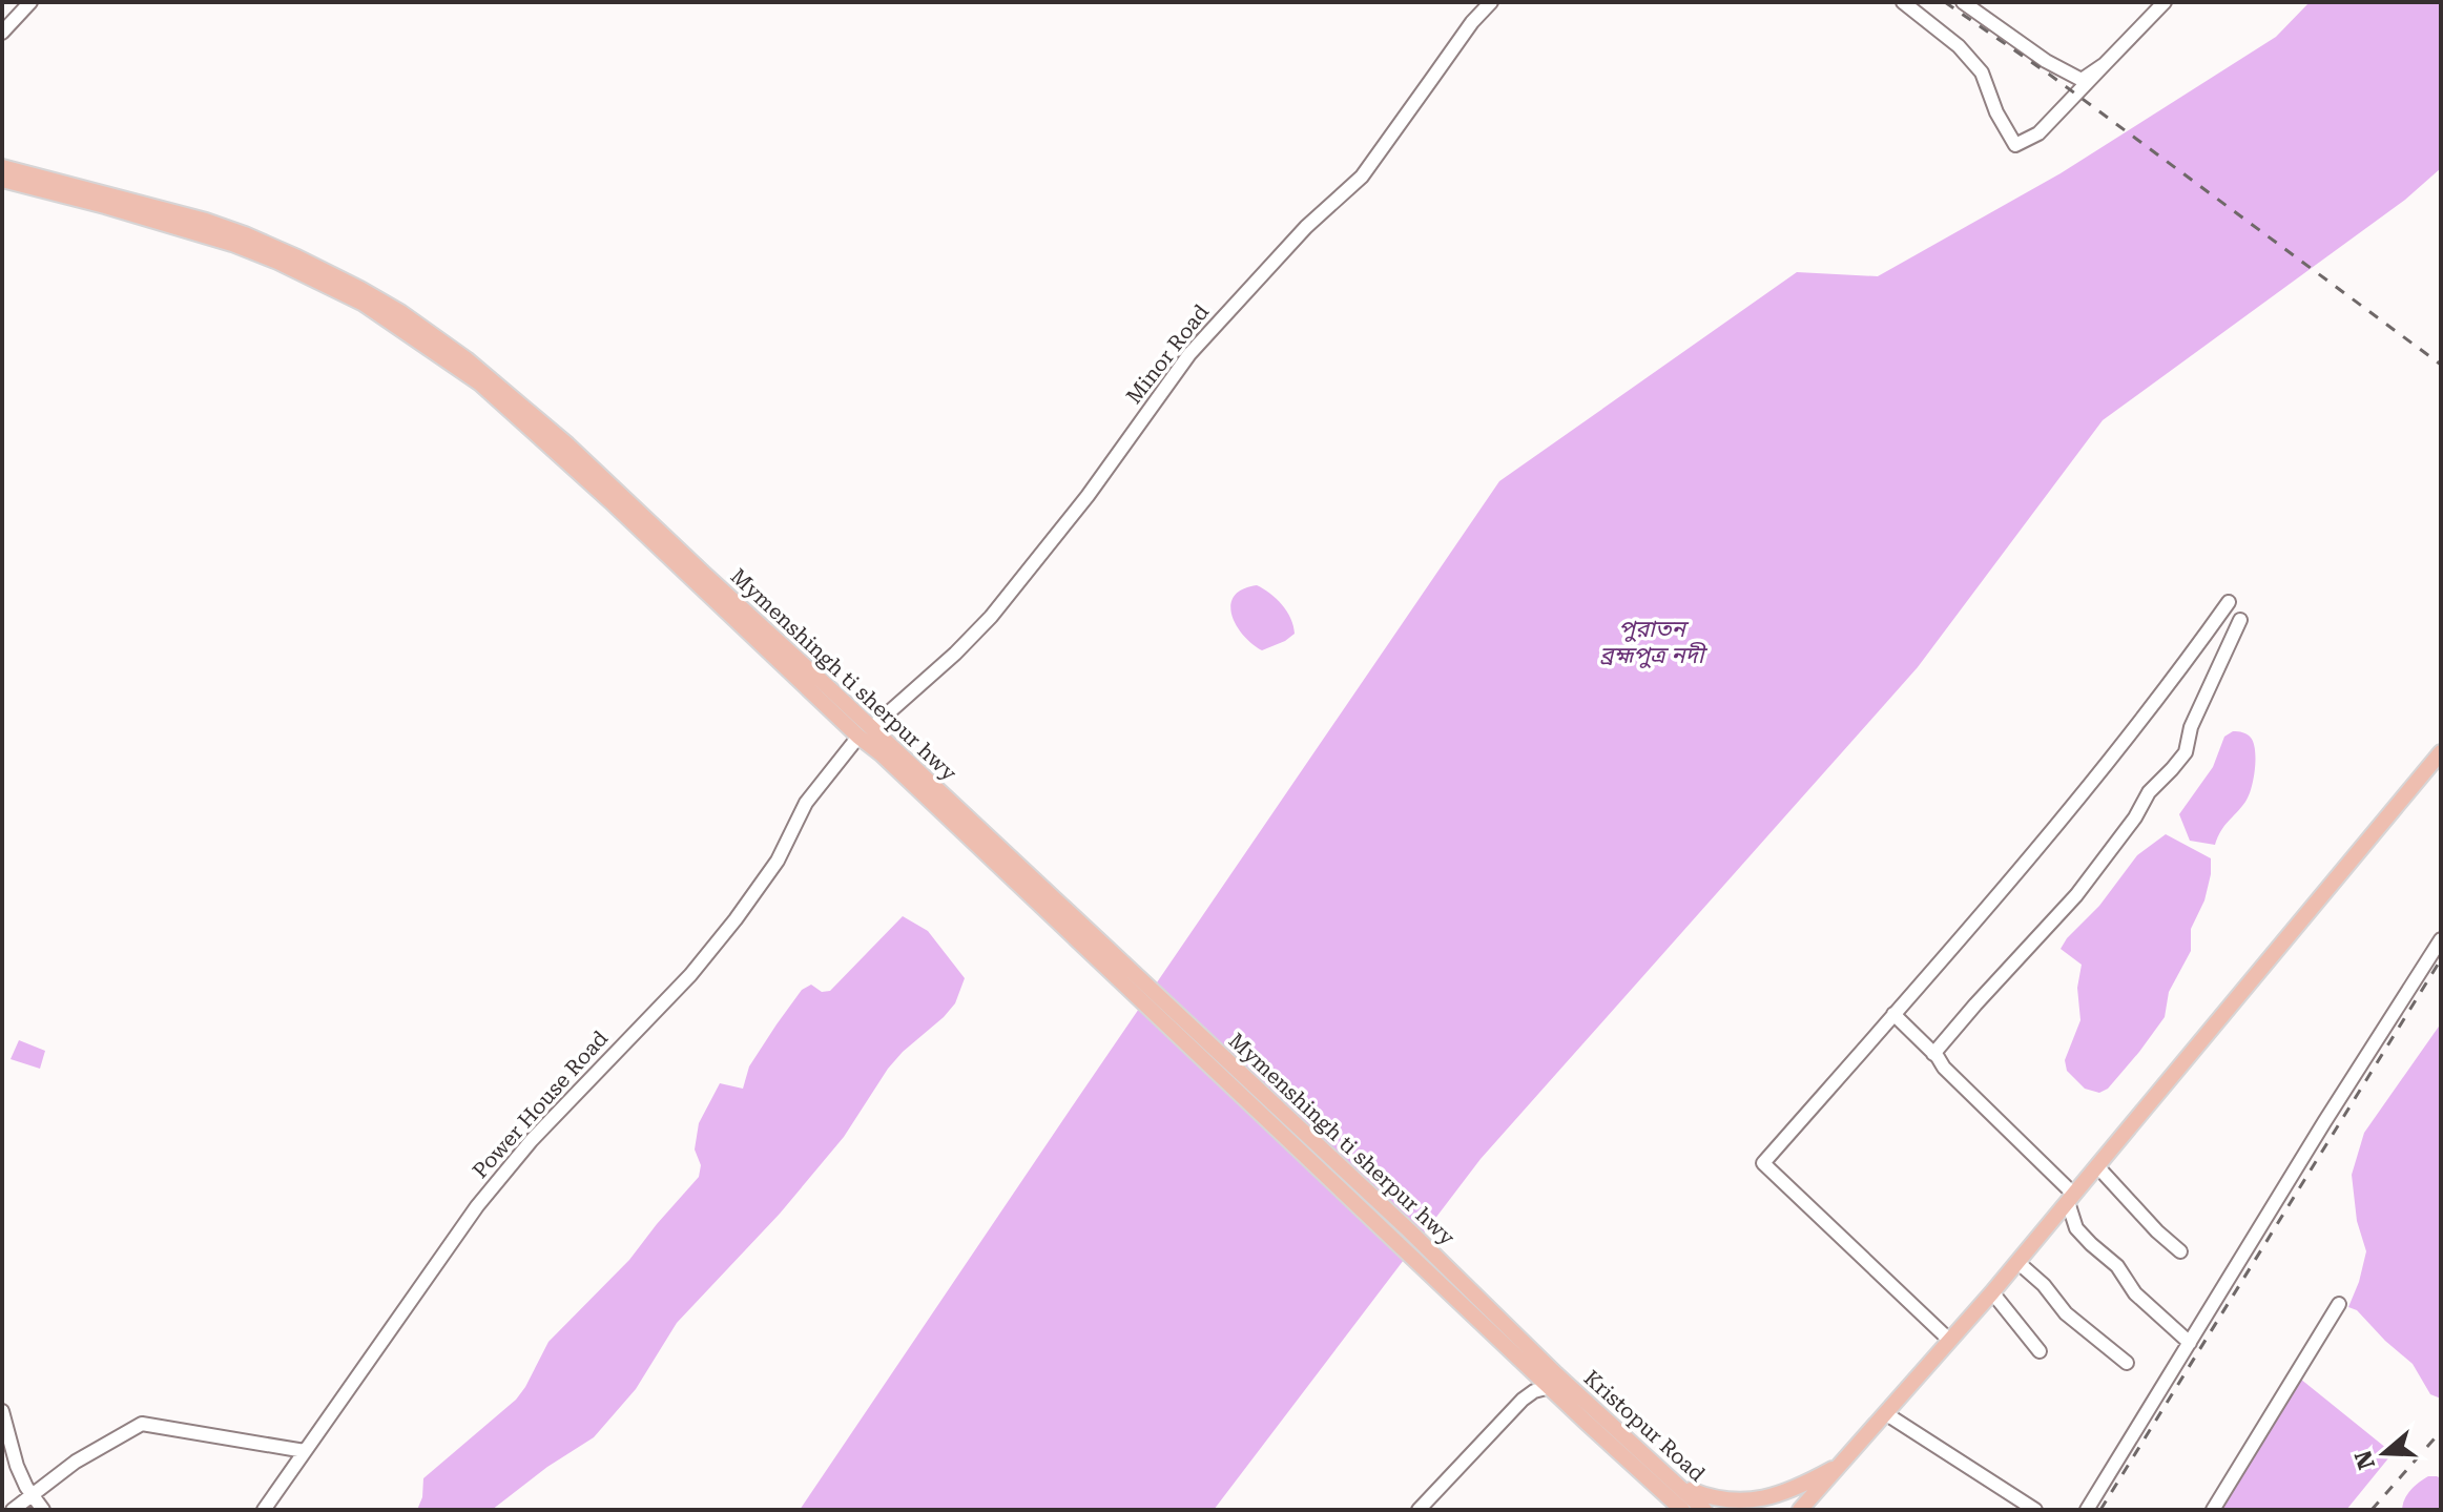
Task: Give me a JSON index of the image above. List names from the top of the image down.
{
  "streets": {
    "main road": ["Mymenshingh ti sherpur hwy", "Kristopur Road"],
    "street": ["Minor Road", "Power House Road"]
  },
  "crossings": [
    ["Minor Road", "Mymenshingh ti sherpur hwy"],
    ["Minor Road", "Power House Road"],
    ["Mymenshingh ti sherpur hwy", "Power House Road"],
    ["Mymenshingh ti sherpur hwy", "Kristopur Road"]
  ],
  "water": ["পুরাতন ব্রহ্মপুত্র নদী"],
  "north": "left"
}
